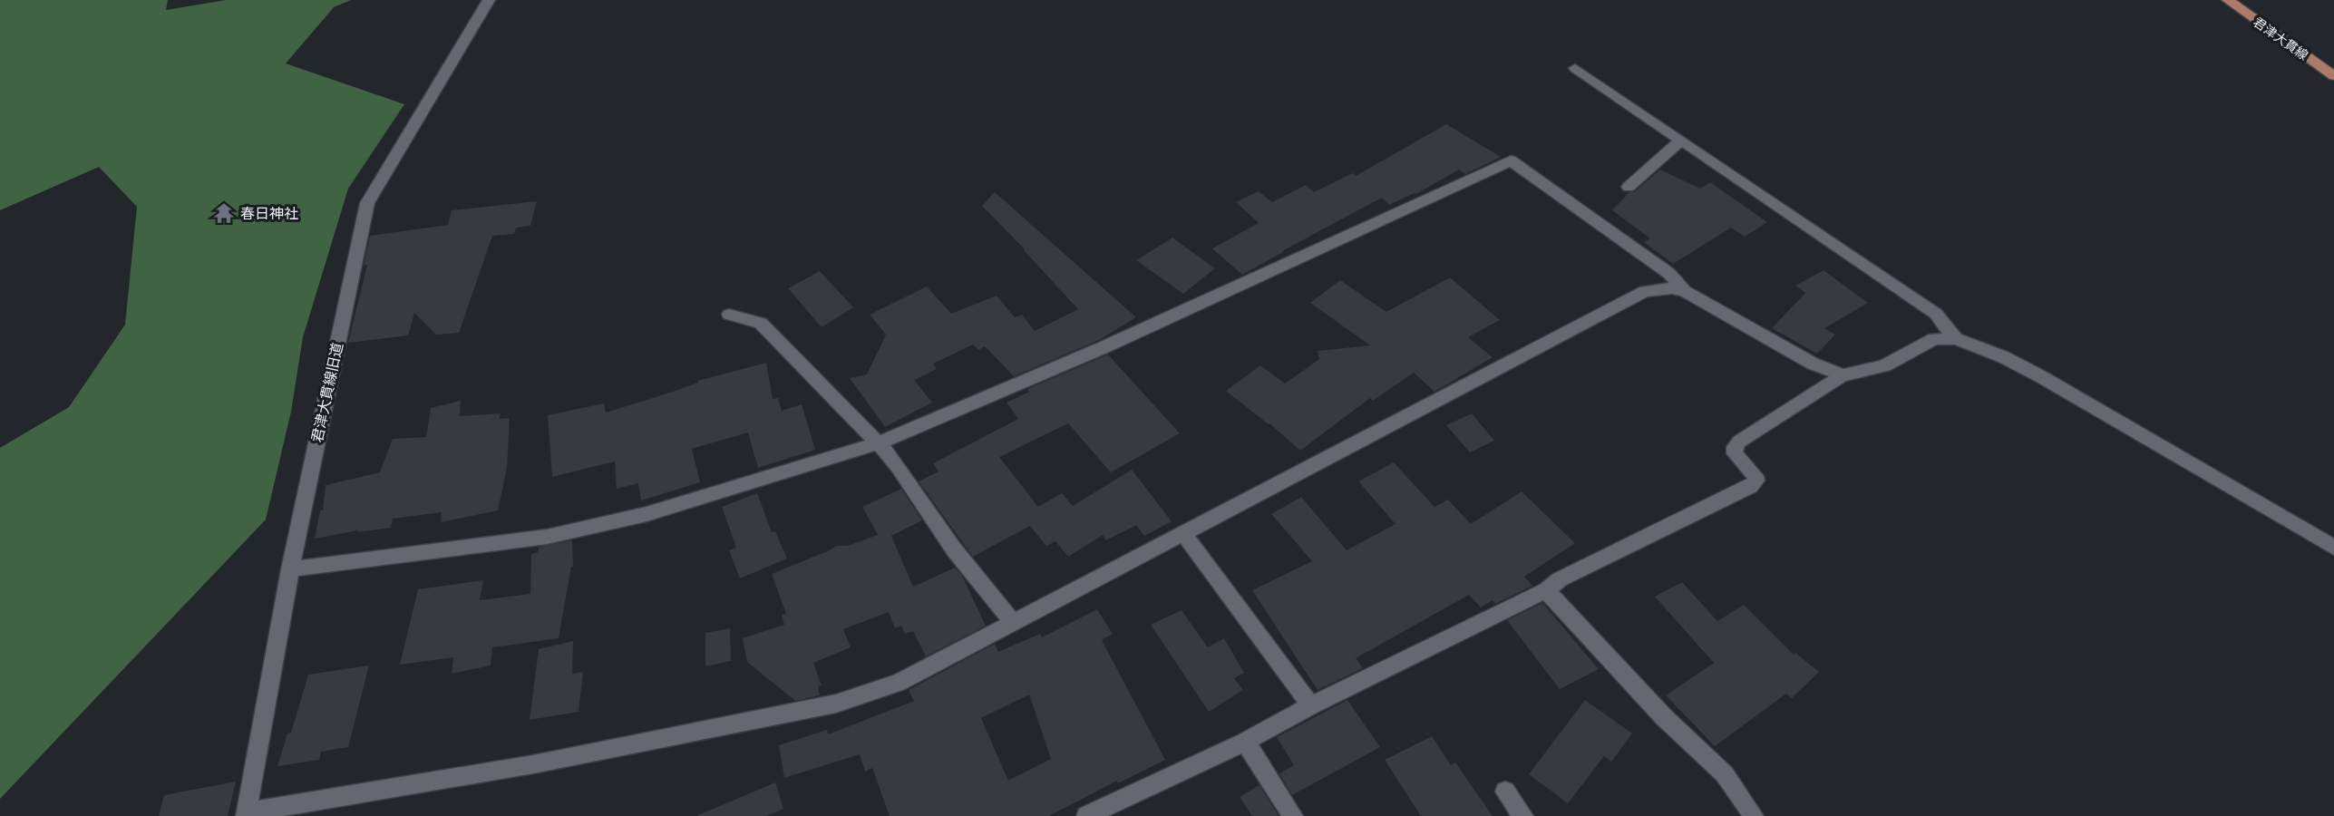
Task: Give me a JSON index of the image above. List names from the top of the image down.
{
  "streets": {
    "main road": ["君津大貫線"],
    "street": ["君津大貫線旧道"]
  },
  "places": {
    "temple": ["春日神社"]
  }
}
